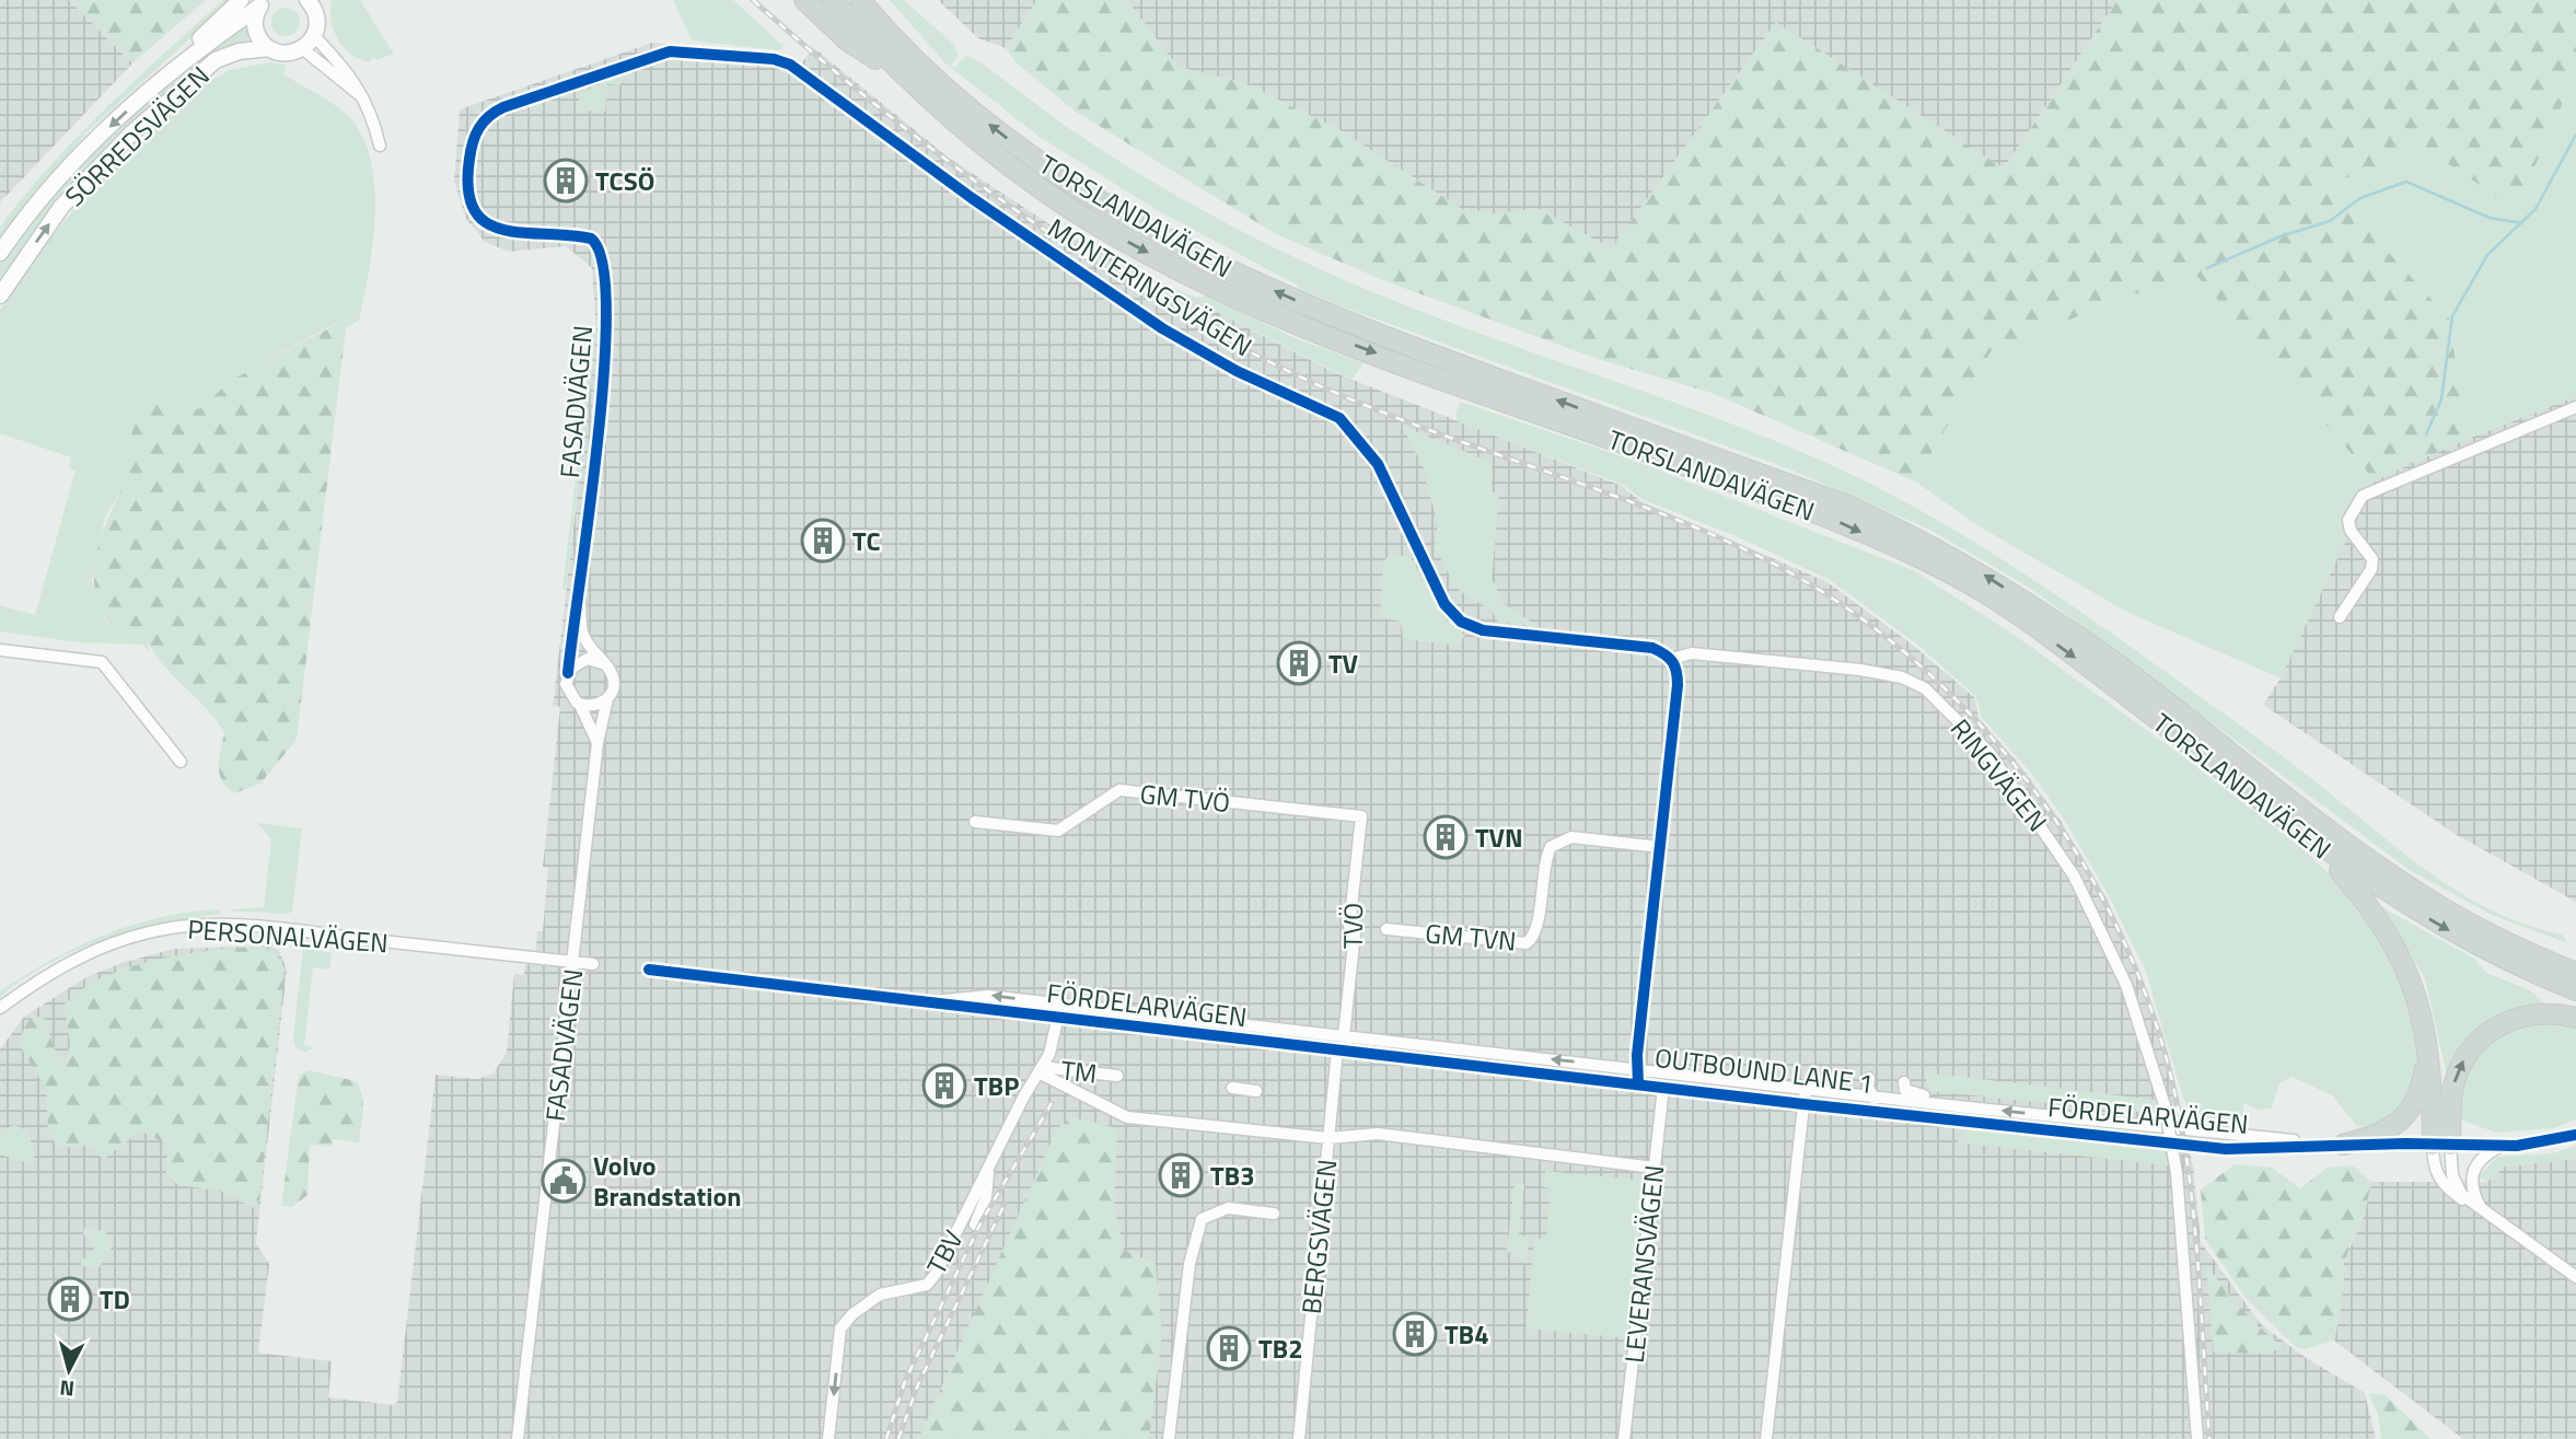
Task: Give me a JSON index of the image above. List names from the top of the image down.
{
  "streets": {
    "main road": ["TORSLANDAVÄGEN"],
    "street": [
      "SÖRREDSVÄGEN",
      "MONTERINGSVÄGEN",
      "FASADVÄGEN",
      "RINGVÄGEN",
      "GM TVÖ",
      "TVÖ",
      "PERSONALVÄGEN",
      "GM TVN",
      "FÖRDELARVÄGEN",
      "OUTBOUND LANE 1",
      "TM",
      "BERGSVÄGEN",
      "TBV",
      "LEVERANSVÄGEN"
    ]
  },
  "crossings": [
    ["MONTERINGSVÄGEN", "FASADVÄGEN"],
    ["MONTERINGSVÄGEN", "RINGVÄGEN"],
    ["FASADVÄGEN", "PERSONALVÄGEN"],
    ["GM TVÖ", "TVÖ"],
    ["TVÖ", "FÖRDELARVÄGEN"],
    ["TVÖ", "BERGSVÄGEN"],
    ["FÖRDELARVÄGEN", "OUTBOUND LANE 1"],
    ["FÖRDELARVÄGEN", "BERGSVÄGEN"],
    ["FÖRDELARVÄGEN", "TBV"],
    ["TM", "TBV"]
  ],
  "one_way": ["TBV"],
  "places": {
    "building": [
      "TCSÖ",
      "TC",
      "TV",
      "TVN",
      "TBP",
      "TB3",
      "TD",
      "TB4",
      "TB2"
    ],
    "public building": ["Volvo Brandstation"]
  },
  "north": "bottom"
}
